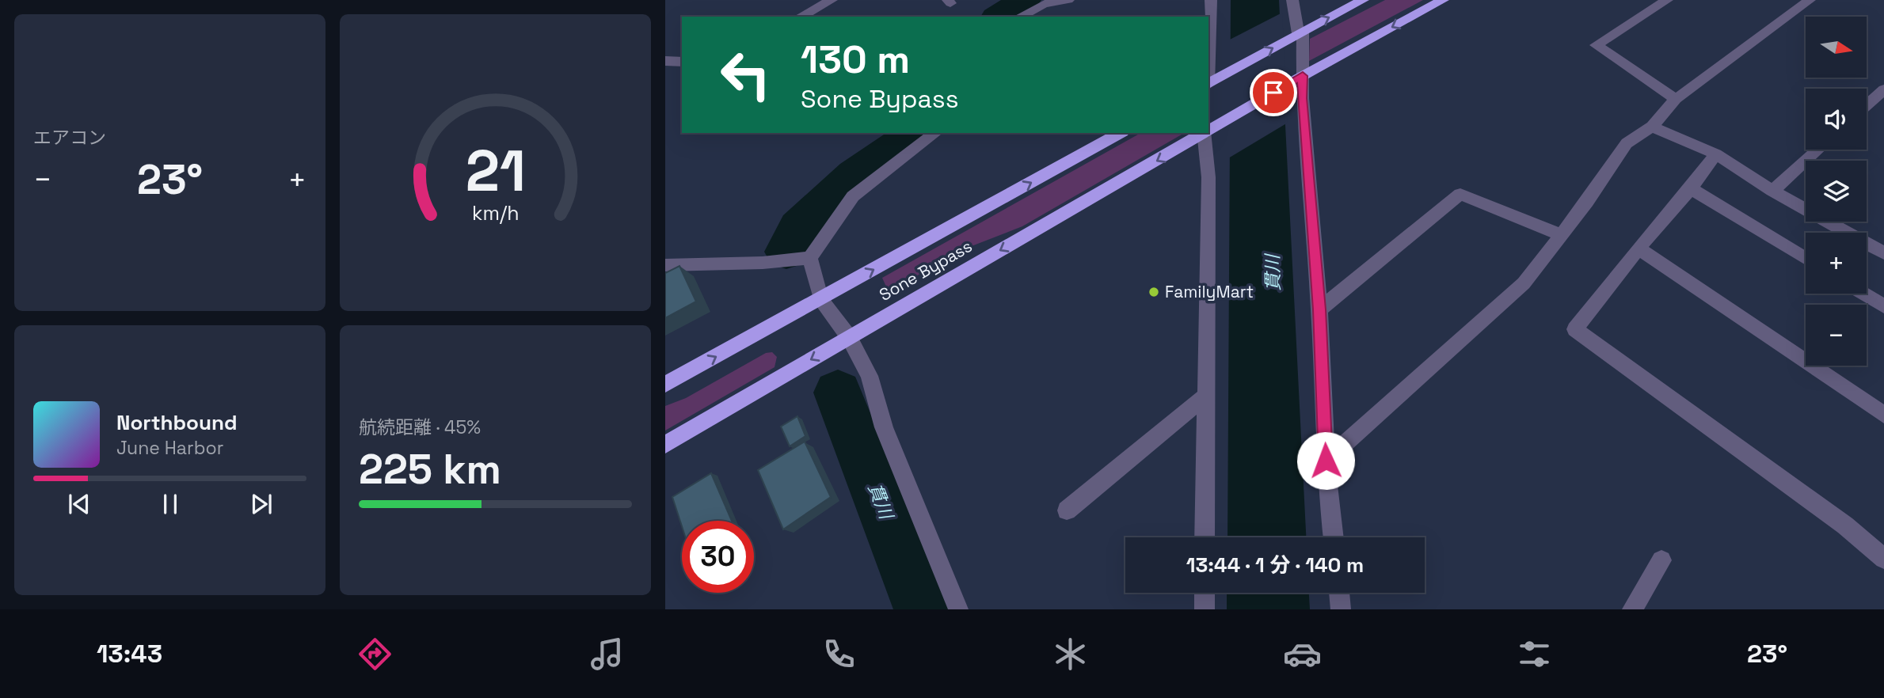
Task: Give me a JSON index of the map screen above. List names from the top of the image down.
{
  "streets": {
    "highway": ["Sone Bypass"]
  },
  "water": ["貫川"],
  "places": ["FamilyMart"],
  "north": "right",
  "page": {
    "tile": [
      "エアコン",
      ["航続距離 · 45%", "225 km"]
    ],
    "map_buttons": ["+", "−"],
    "turn": ["130 m", "Sone Bypass"],
    "heat": ["−", "23°", "+"],
    "song": ["Northbound", "June Harbor"],
    "limit": "30",
    "trip": "13:44 · 1 分 · 140 m",
    "tabs": ["13:43", "23°"],
    "gauge": ["21", "km/h"]
  }
}
